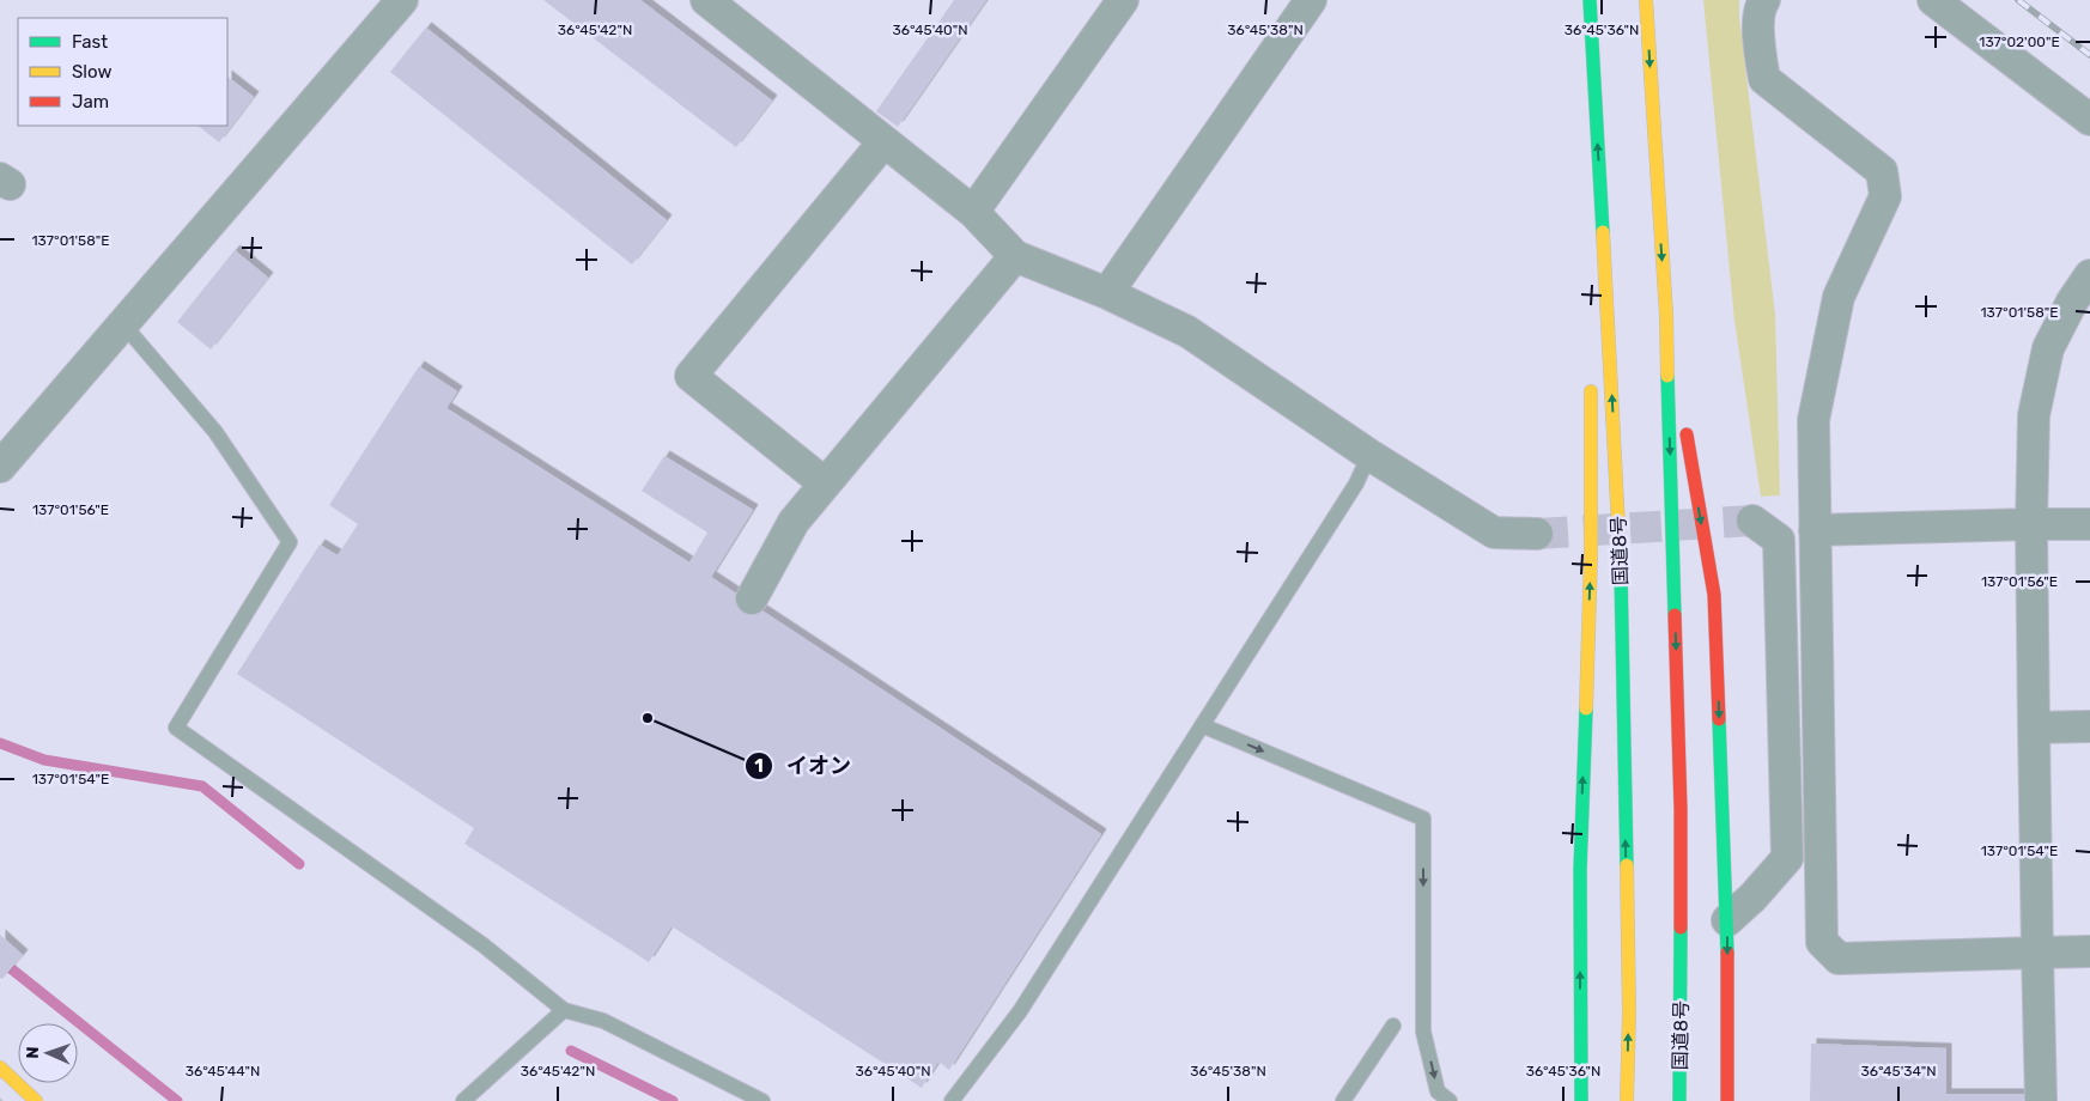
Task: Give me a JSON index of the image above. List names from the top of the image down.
{
  "streets": {
    "main road": ["国道8号"]
  },
  "places": ["イオン"],
  "legend": ["Fast", "Slow", "Jam"],
  "north": "left",
  "coordinates": [
    "36°45'42\"N",
    "36°45'40\"N",
    "36°45'38\"N",
    "36°45'36\"N",
    "137°02'00\"E",
    "137°01'58\"E",
    "137°01'56\"E",
    "137°01'54\"E",
    "36°45'44\"N",
    "36°45'34\"N"
  ]
}
